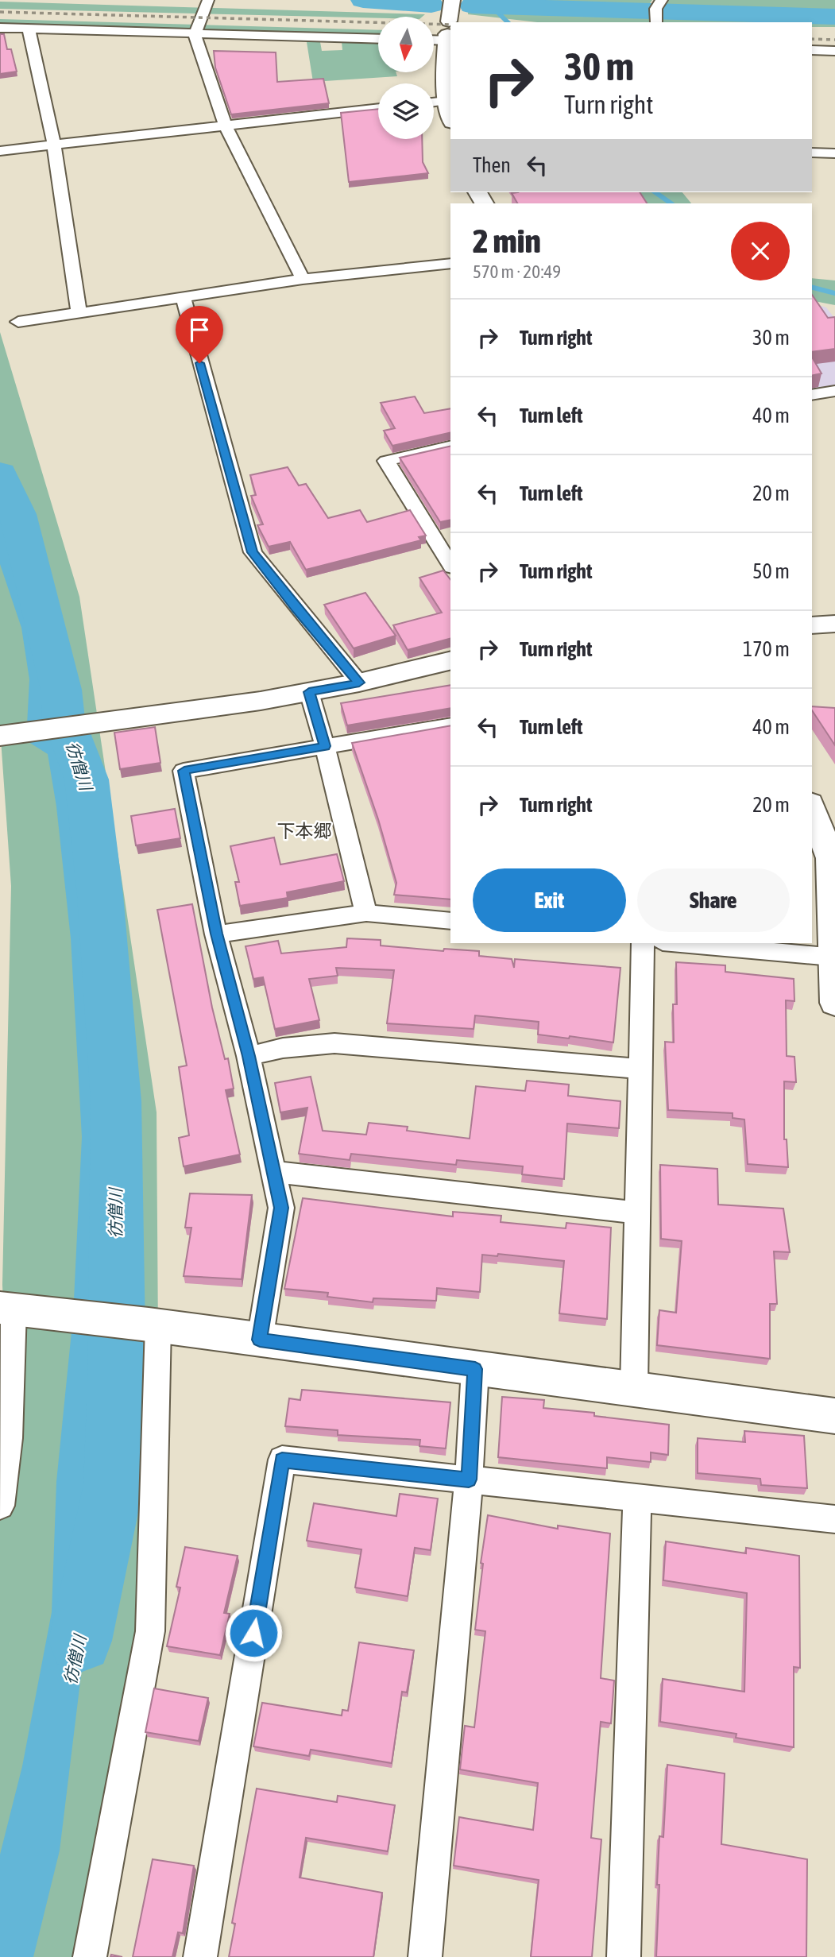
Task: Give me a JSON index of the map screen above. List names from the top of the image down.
{
  "districts": ["下本郷"],
  "water": ["彷僧川"],
  "north": "bottom",
  "page": {
    "turn": ["30 m", "Turn right"],
    "then": "Then",
    "heading": ["2 min", "570 m · 20:49"],
    "list": [
      {
        "name": "Turn right",
        "value": "30 m"
      },
      {
        "name": "Turn left",
        "value": "40 m"
      },
      {
        "name": "Turn left",
        "value": "20 m"
      },
      {
        "name": "Turn right",
        "value": "50 m"
      },
      {
        "name": "Turn right",
        "value": "170 m"
      },
      {
        "name": "Turn left",
        "value": "40 m"
      },
      {
        "name": "Turn right",
        "value": "20 m"
      }
    ],
    "buttons": ["Exit", "Share"]
  }
}
